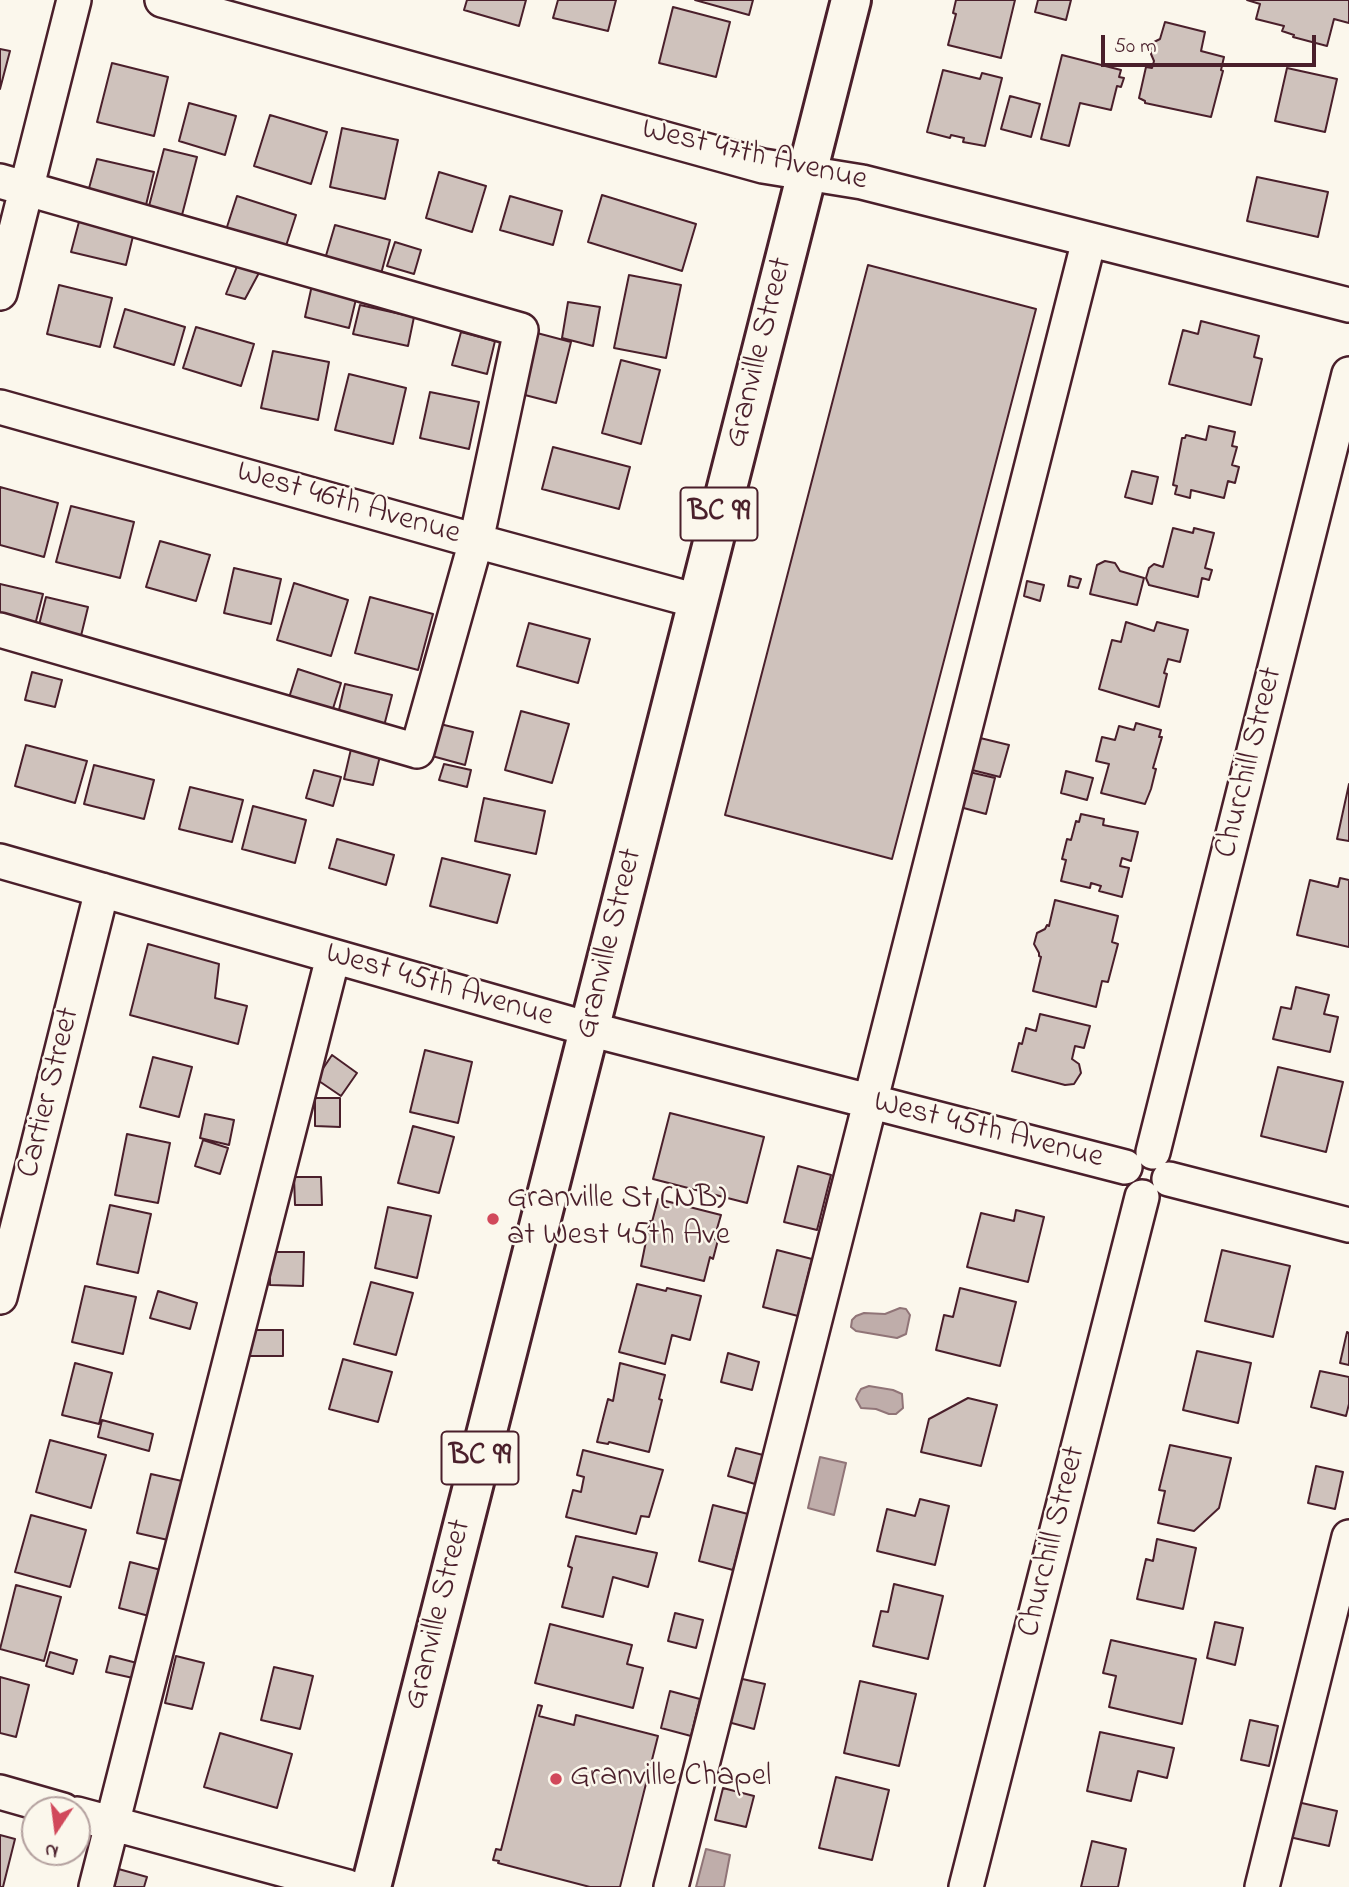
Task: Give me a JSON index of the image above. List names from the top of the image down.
{
  "streets": {
    "highway": ["Granville Street", "BC 99"],
    "street": [
      "West 47th Avenue",
      "West 46th Avenue",
      "Churchill Street",
      "West 45th Avenue",
      "Cartier Street"
    ]
  },
  "crossings": [
    ["West 47th Avenue", "Granville Street"],
    ["Granville Street", "West 46th Avenue"],
    ["Granville Street", "West 45th Avenue"],
    ["Churchill Street", "West 45th Avenue"],
    ["West 45th Avenue", "Cartier Street"]
  ],
  "places": ["Granville St (NB) at West 45th Ave", "Granville Chapel"],
  "scale_bar": "50 m",
  "north": "bottom"
}
